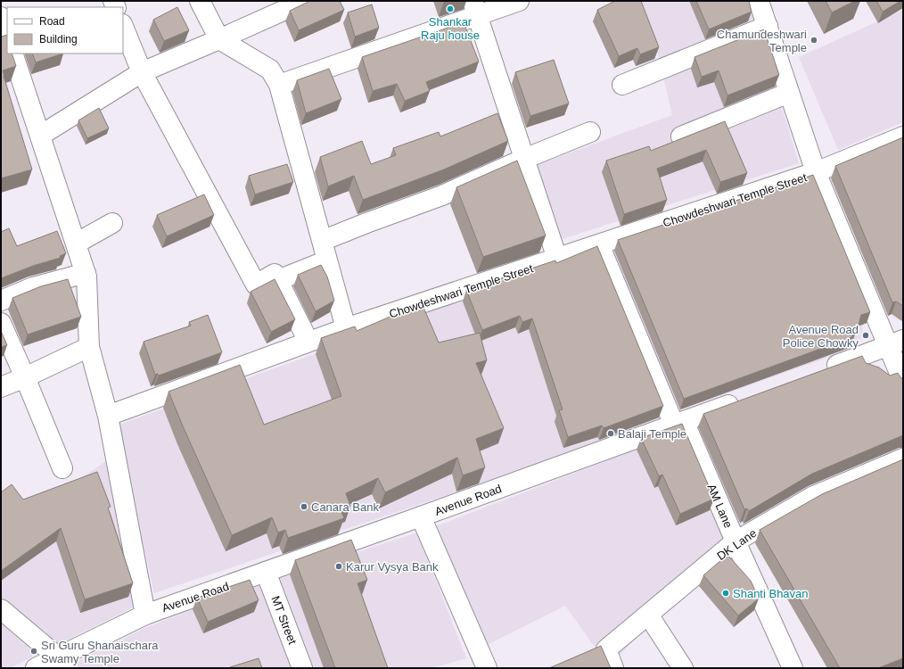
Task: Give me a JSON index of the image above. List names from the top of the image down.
{
  "streets": {
    "street": [
      "Chowdeshwari Temple Street",
      "Avenue Road",
      "AM Lane",
      "DK Lane",
      "MT Street"
    ]
  },
  "crossings": [
    ["Chowdeshwari Temple Street", "AM Lane"],
    ["Avenue Road", "AM Lane"],
    ["Avenue Road", "MT Street"],
    ["AM Lane", "DK Lane"]
  ],
  "places": [
    "Shankar Raju house",
    "Chamundeshwari Temple",
    "Avenue Road Police Chowky",
    "Balaji Temple",
    "Canara Bank",
    "Karur Vysya Bank",
    "Shanti Bhavan",
    "Sri Guru Shanaischara Swamy Temple"
  ],
  "legend": ["Road", "Building"]
}
